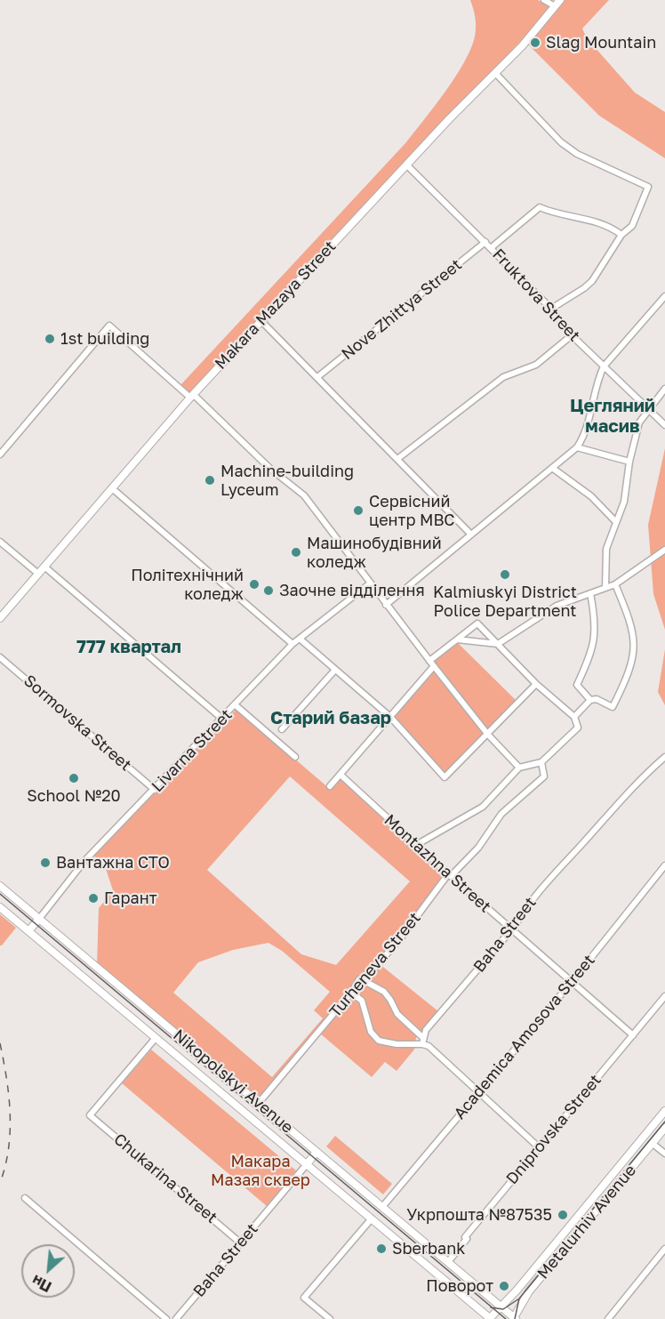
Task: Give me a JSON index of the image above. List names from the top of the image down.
{
  "streets": {
    "main road": [
      "Makara Mazaya Street",
      "Livarna Street",
      "Baha Street",
      "Nikopolskyi Avenue",
      "Metalurhiv Avenue"
    ],
    "street": [
      "Fruktova Street",
      "Nove Zhittya Street",
      "Sormovska Street",
      "Montazhna Street",
      "Turheneva Street",
      "Academica Amosova Street",
      "Dniprovska Street",
      "Chukarina Street"
    ]
  },
  "crossings": [
    ["Fruktova Street", "Makara Mazaya Street"],
    ["Fruktova Street", "Nove Zhittya Street"],
    ["Sormovska Street", "Livarna Street"],
    ["Livarna Street", "Nikopolskyi Avenue"],
    ["Montazhna Street", "Baha Street"],
    ["Montazhna Street", "Turheneva Street"],
    ["Montazhna Street", "Academica Amosova Street"],
    ["Montazhna Street", "Dniprovska Street"],
    ["Baha Street", "Nikopolskyi Avenue"],
    ["Baha Street", "Chukarina Street"],
    ["Turheneva Street", "Nikopolskyi Avenue"],
    ["Academica Amosova Street", "Nikopolskyi Avenue"],
    ["Nikopolskyi Avenue", "Dniprovska Street"],
    ["Nikopolskyi Avenue", "Chukarina Street"],
    ["Nikopolskyi Avenue", "Metalurhiv Avenue"]
  ],
  "districts": ["Цегляний масив", "777 квартал", "Старий базар"],
  "parks": ["Макара Мазая сквер"],
  "places": [
    "Slag Mountain",
    "1st building",
    "Machine-building Lyceum",
    "Сервісний центр МВС",
    "Машинобудівний коледж",
    "Kalmiuskyi District Police Department",
    "Політехнічний коледж",
    "Заочне відділення",
    "School №20",
    "Вантажна СТО",
    "Гарант",
    "Укрпошта №87535",
    "Sberbank",
    "Поворот"
  ],
  "north": "bottom left"
}
